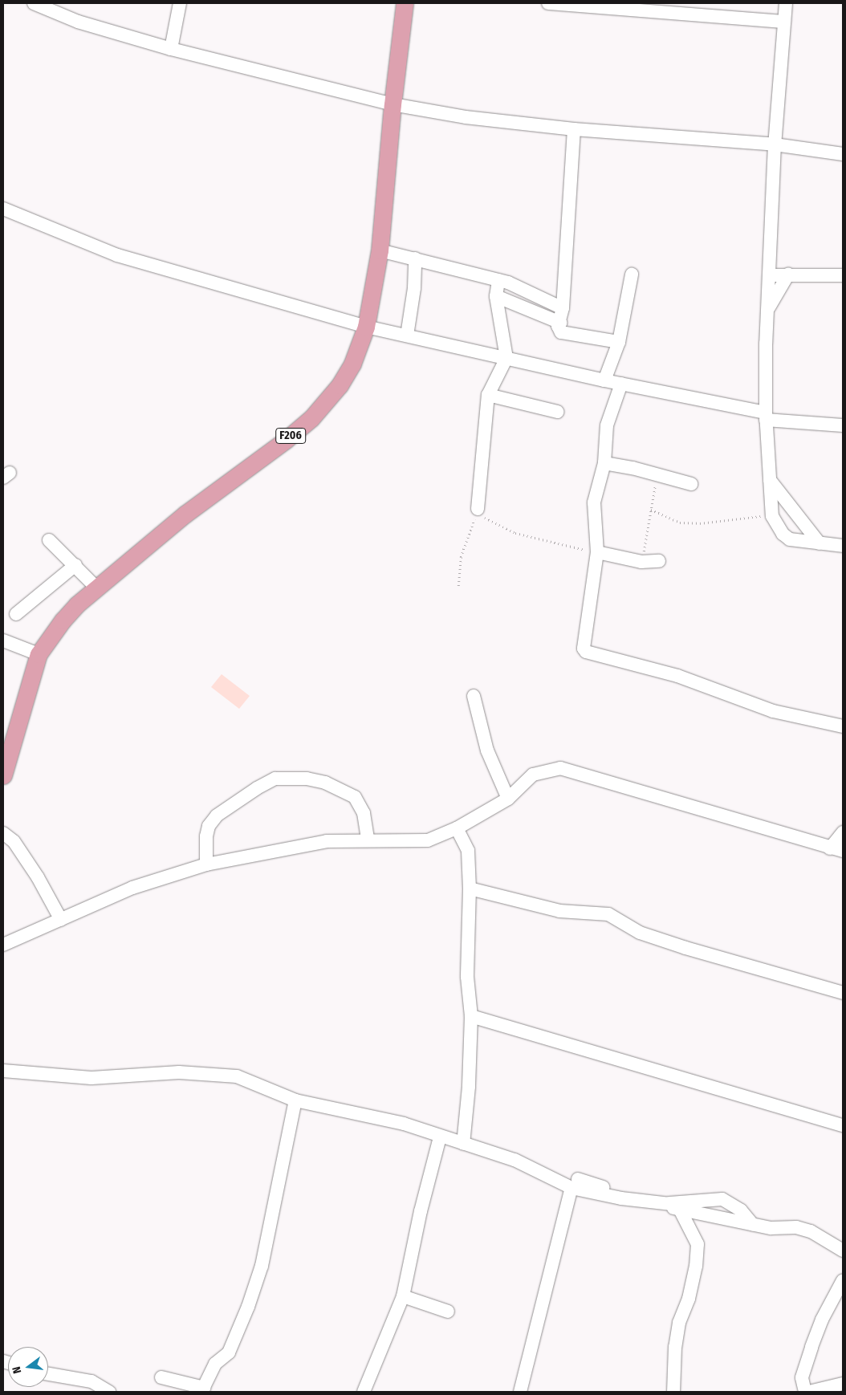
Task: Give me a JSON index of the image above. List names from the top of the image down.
{
  "streets": {
    "main road": ["F206"]
  },
  "north": "left"
}
